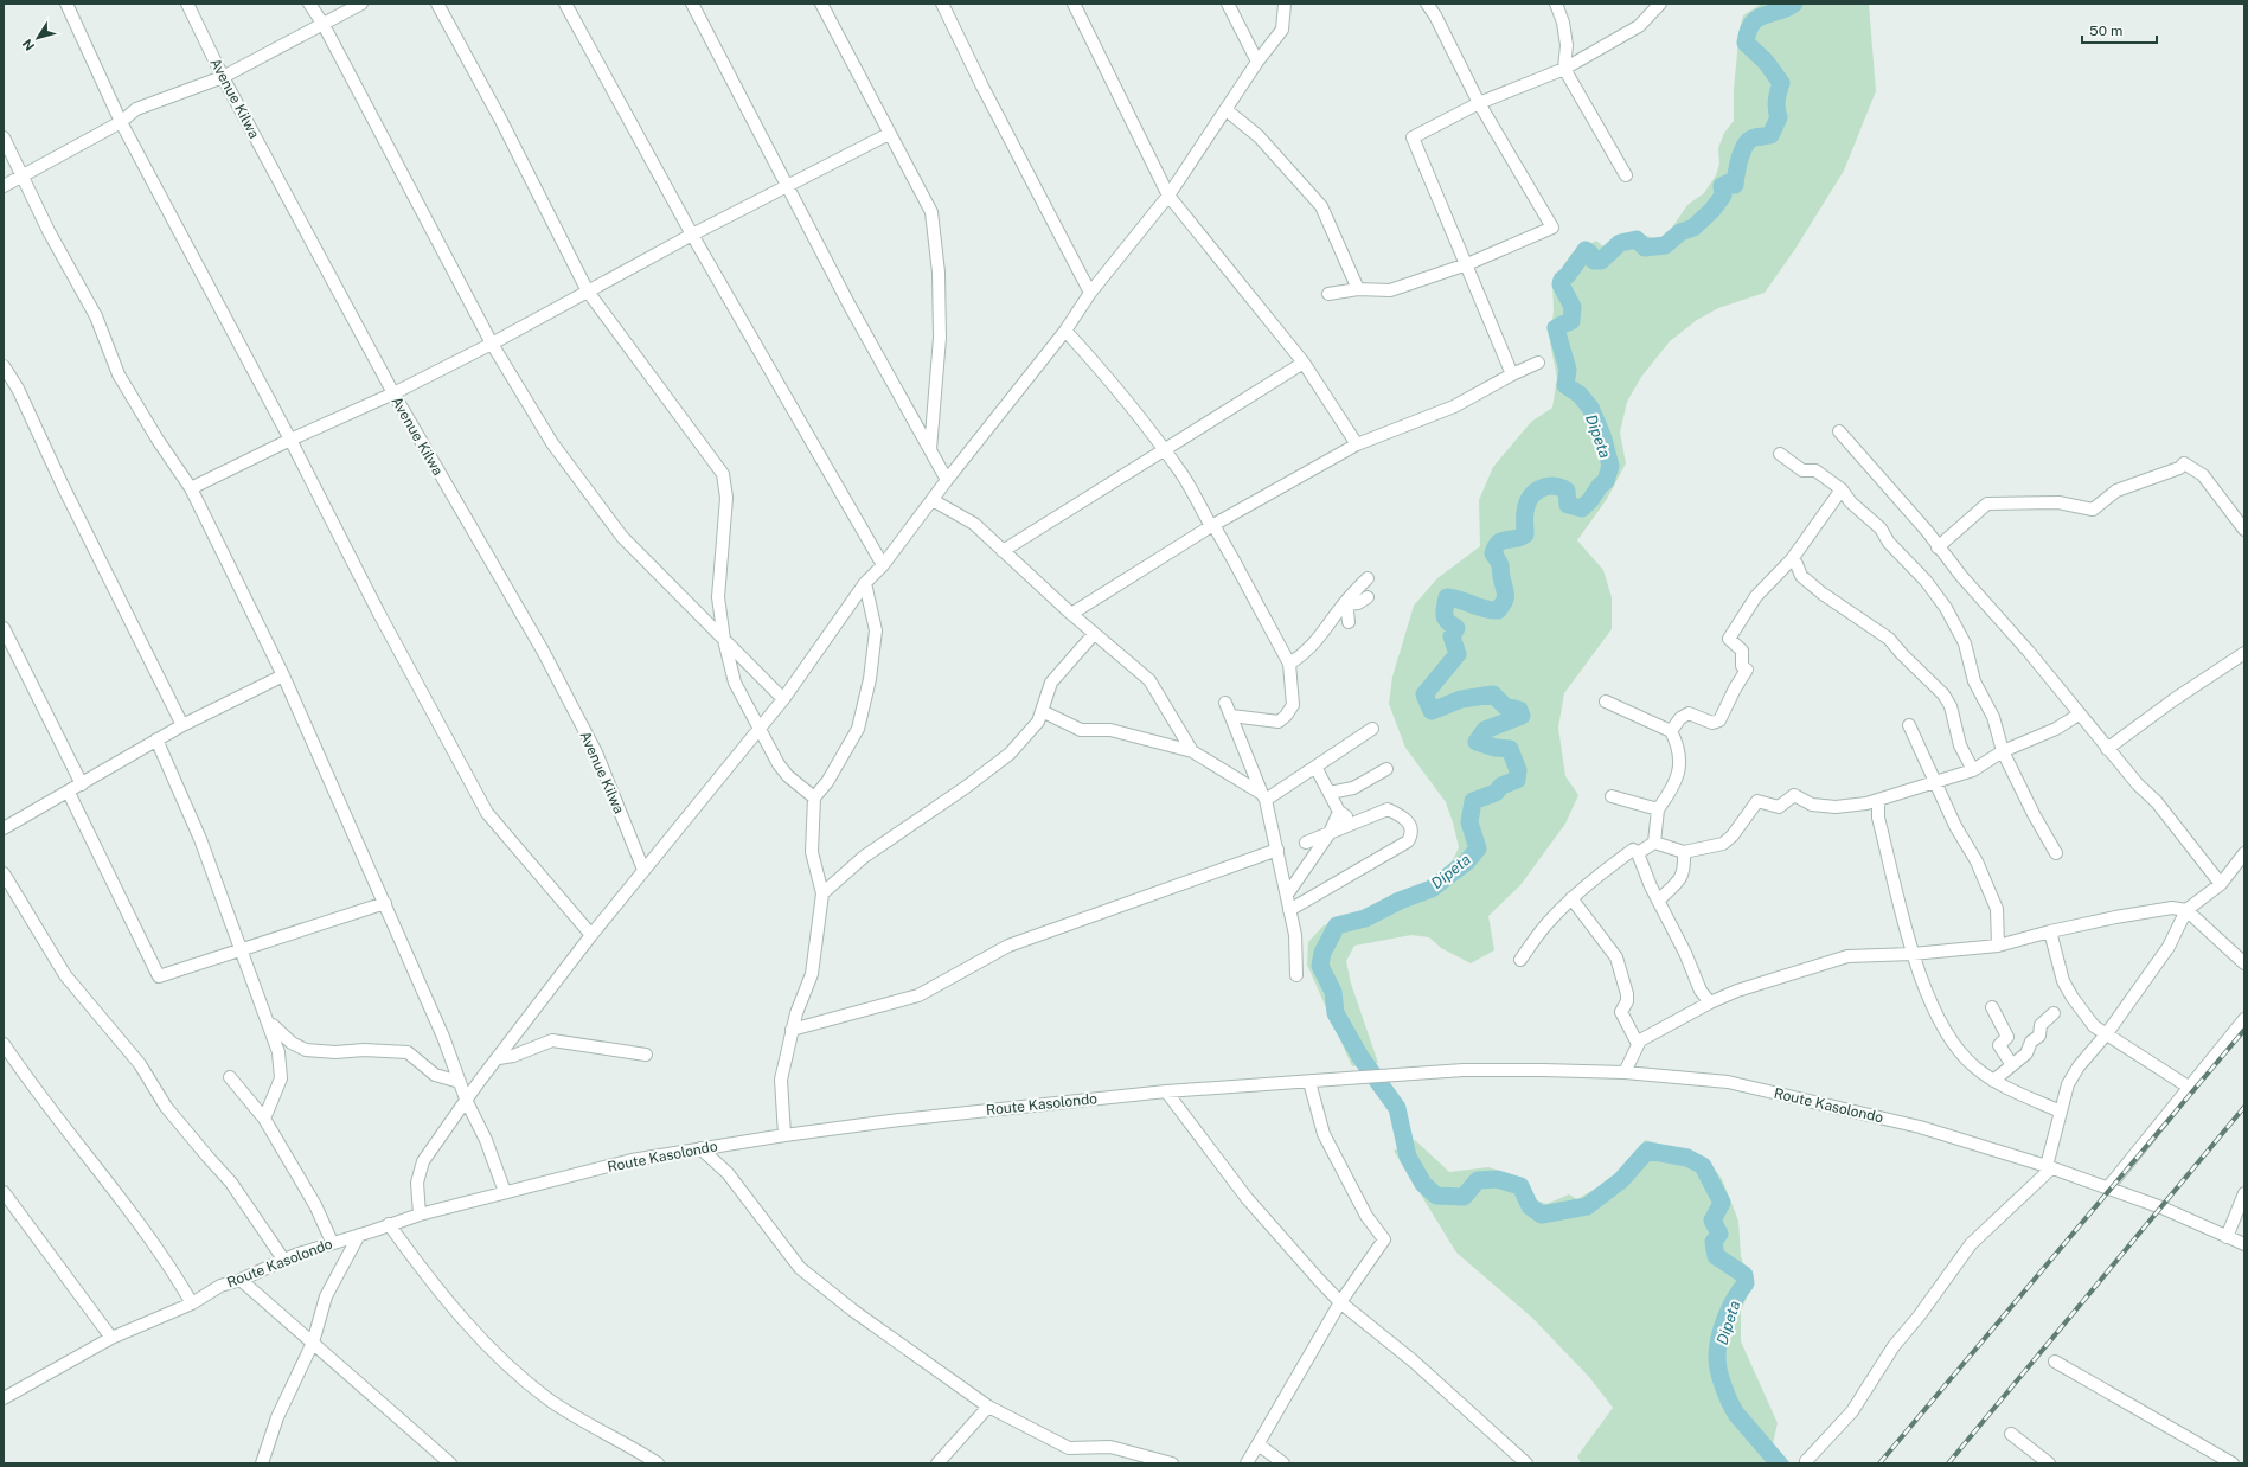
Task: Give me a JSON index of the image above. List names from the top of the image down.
{
  "streets": {
    "street": ["Avenue Kilwa", "Route Kasolondo"]
  },
  "water": ["Dipeta"],
  "scale_bar": "50 m",
  "north": "bottom left"
}
